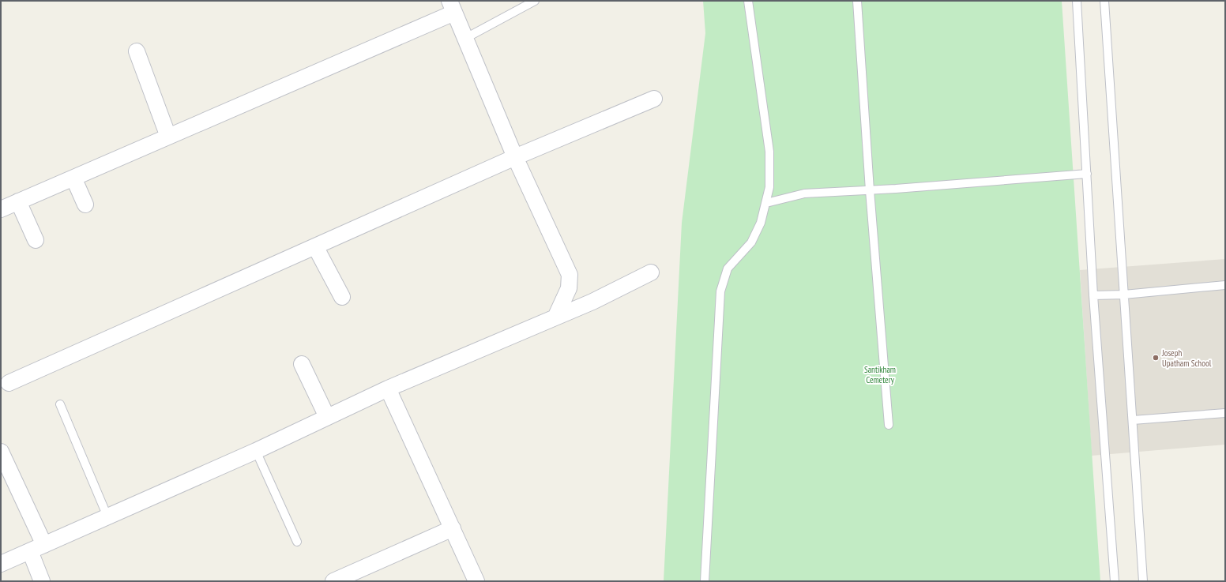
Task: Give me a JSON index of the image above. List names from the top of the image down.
{
  "parks": ["Santikham Cemetery"],
  "places": ["Joseph Upatham School"]
}
